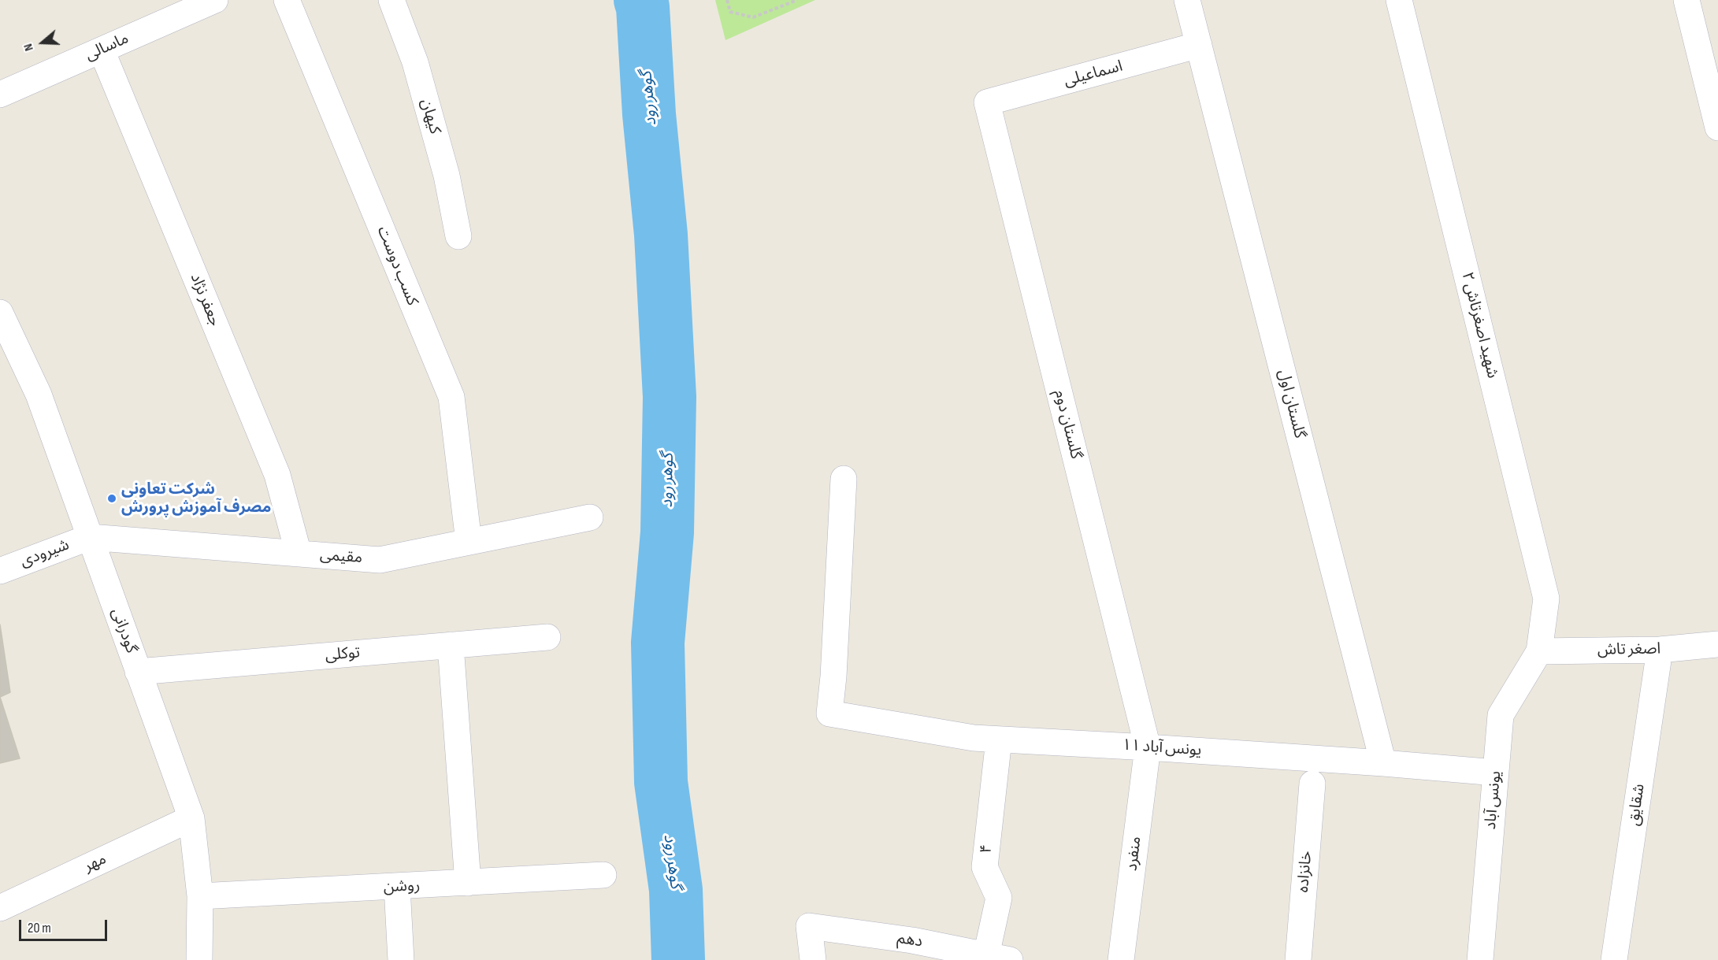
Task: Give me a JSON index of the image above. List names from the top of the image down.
{
  "streets": {
    "street": [
      "ماسالی",
      "اسماعیلی",
      "کیهان",
      "کسب دوست",
      "جعفر نژاد",
      "شهید اصغرتاش ۲",
      "گلستان اول",
      "گلستان دوم",
      "شیرودی",
      "مقیمی",
      "گودرانی",
      "اصغر تاش",
      "توکلی",
      "یونس آباد ۱۱",
      "یونس آباد",
      "شقایق",
      "۴",
      "منفرد",
      "مهر",
      "خانزاده",
      "روشن",
      "دهم"
    ]
  },
  "crossings": [
    ["ماسالی", "جعفر نژاد"],
    ["اسماعیلی", "گلستان اول"],
    ["اسماعیلی", "گلستان دوم"],
    ["کسب دوست", "مقیمی"],
    ["جعفر نژاد", "مقیمی"],
    ["شهید اصغرتاش ۲", "اصغر تاش"],
    ["شهید اصغرتاش ۲", "یونس آباد"],
    ["گلستان اول", "یونس آباد ۱۱"],
    ["گلستان دوم", "یونس آباد ۱۱"],
    ["گلستان دوم", "منفرد"],
    ["شیرودی", "مقیمی"],
    ["شیرودی", "گودرانی"],
    ["مقیمی", "گودرانی"],
    ["گودرانی", "توکلی"],
    ["گودرانی", "مهر"],
    ["گودرانی", "روشن"],
    ["اصغر تاش", "یونس آباد"],
    ["اصغر تاش", "شقایق"],
    ["یونس آباد ۱۱", "یونس آباد"],
    ["یونس آباد ۱۱", "۴"],
    ["یونس آباد ۱۱", "منفرد"],
    ["۴", "دهم"]
  ],
  "water": ["گوهر رود"],
  "places": ["شرکت تعاونی مصرف آموزش پرورش"],
  "scale_bar": "20 m",
  "north": "left"
}
